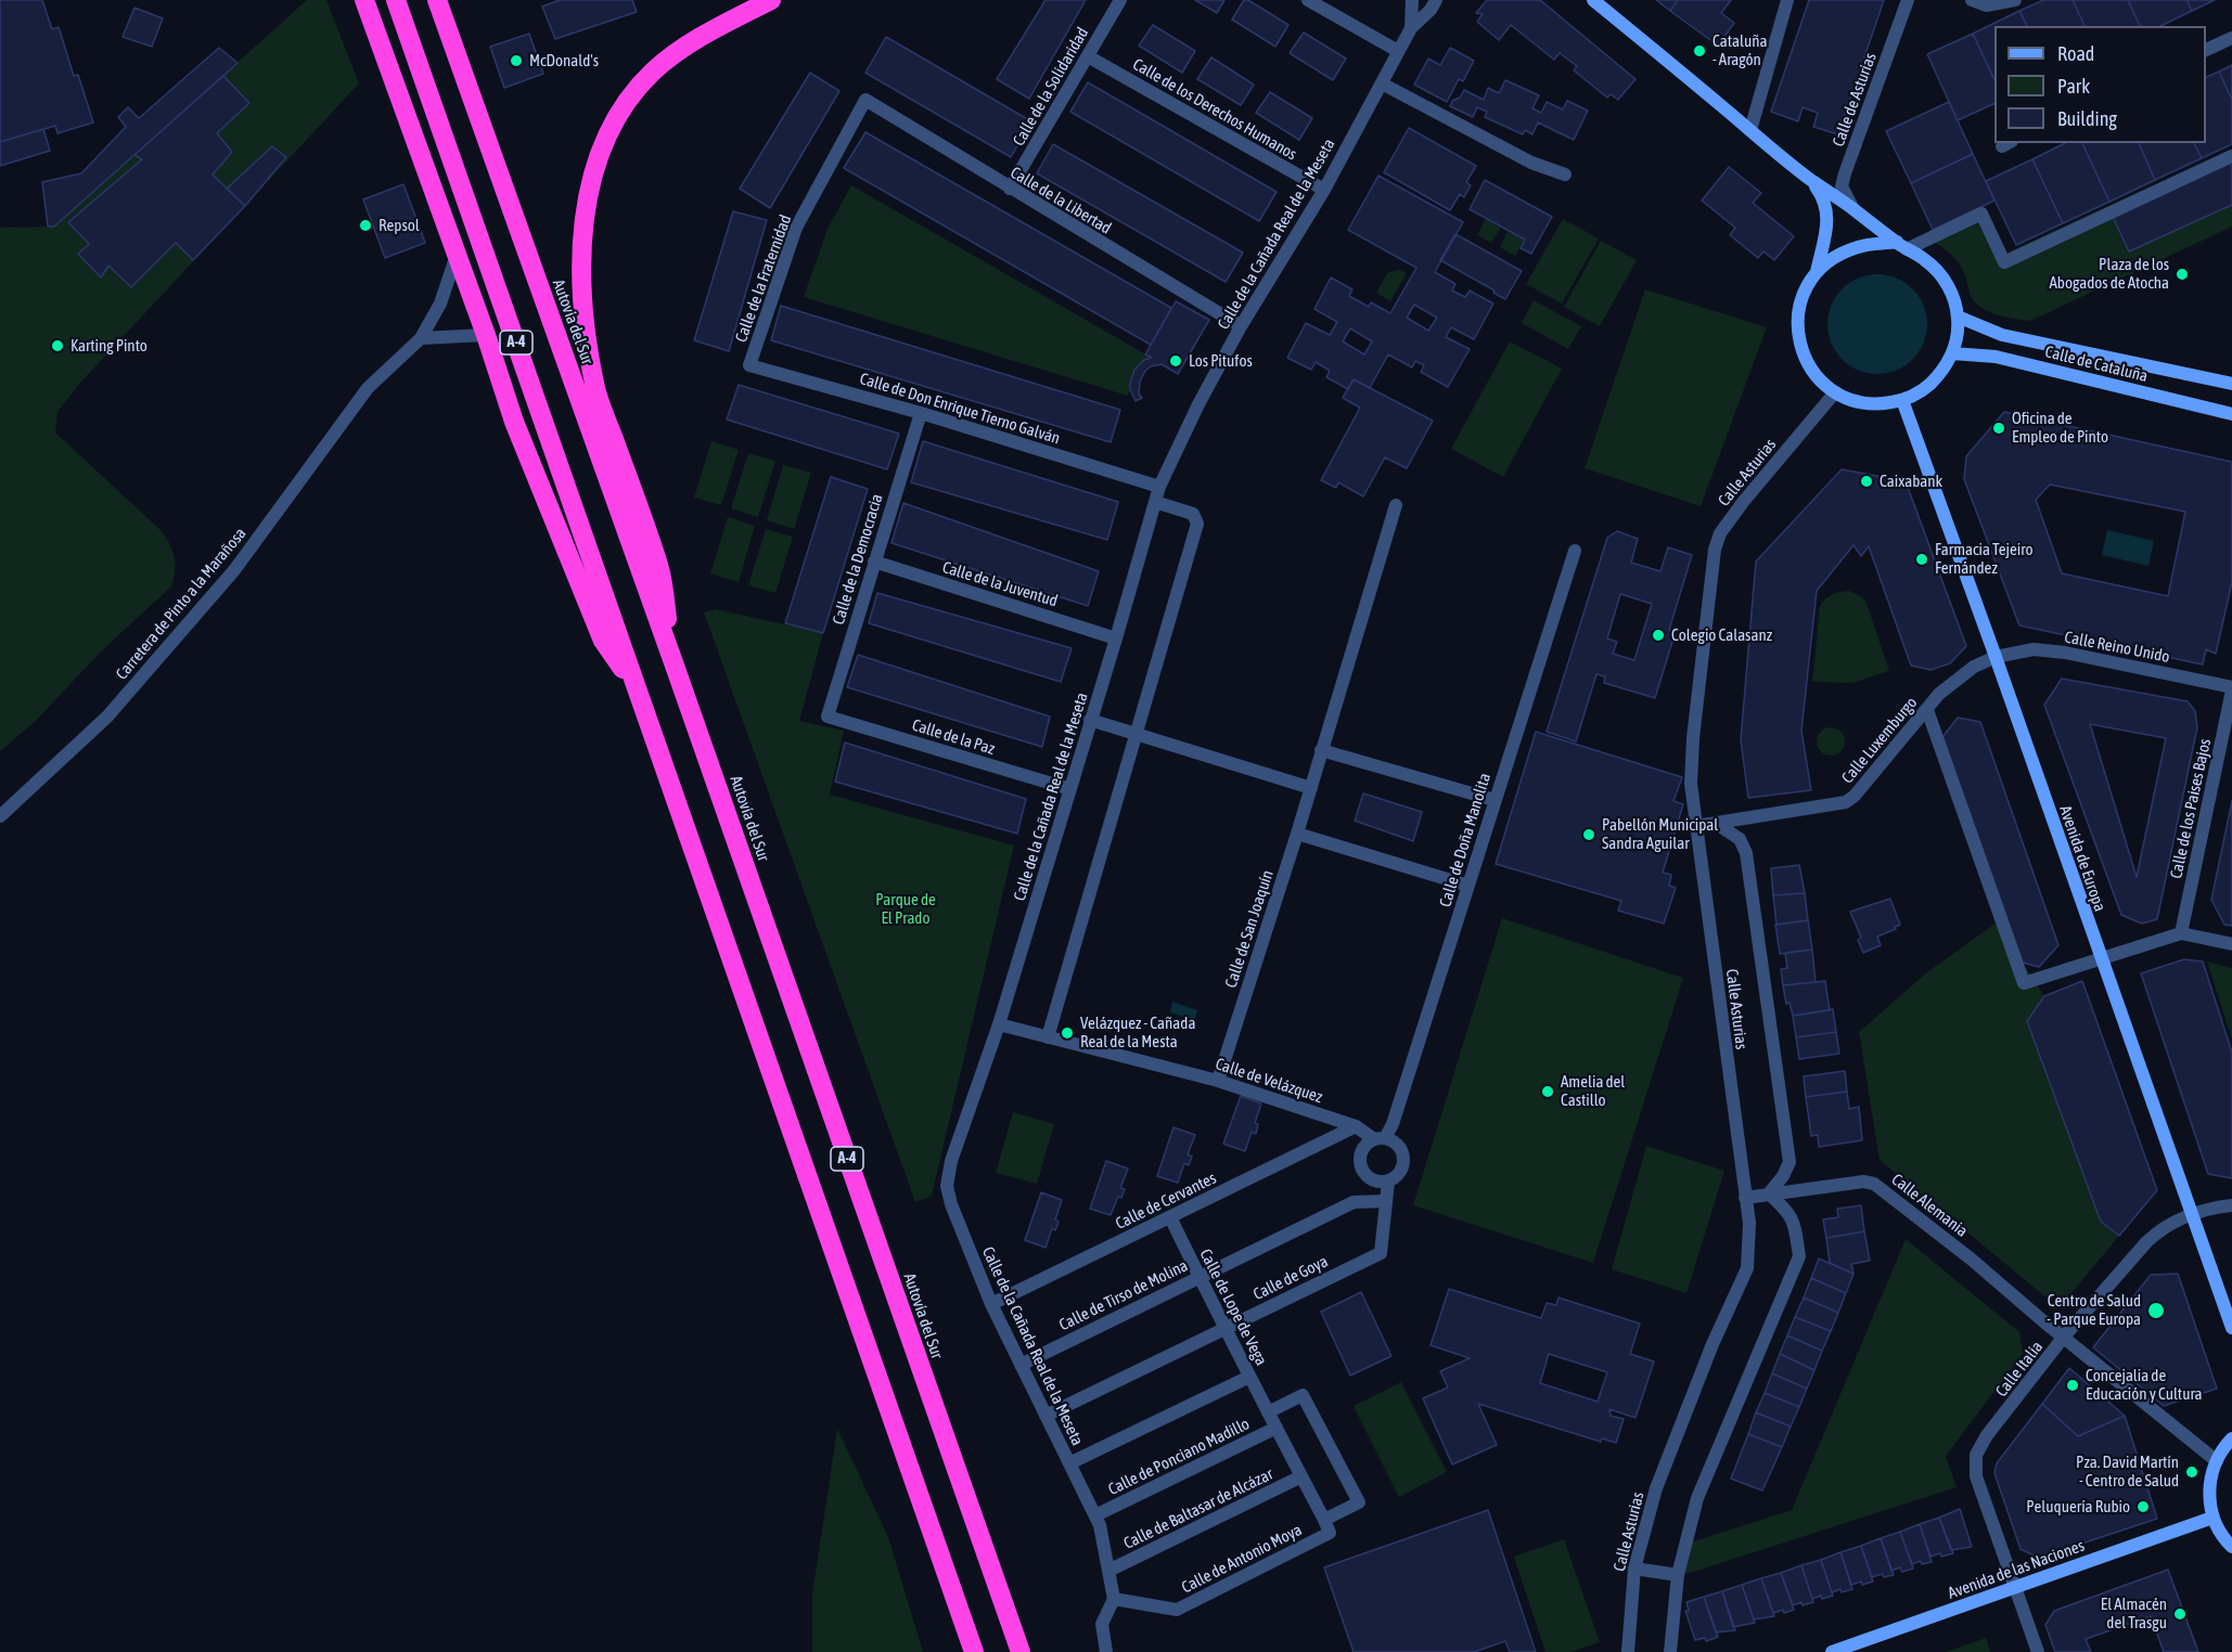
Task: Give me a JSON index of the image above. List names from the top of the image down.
{
  "streets": {
    "highway": ["Autovía del Sur", "A-4"],
    "main road": ["Calle de Cataluña", "Avenida de Europa", "Avenida de las Naciones"],
    "street": [
      "Calle de la Solidaridad",
      "Calle de Asturias",
      "Calle de los Derechos Humanos",
      "Calle de la Libertad",
      "Calle de la Cañada Real de la Meseta",
      "Calle de la Fraternidad",
      "Calle de Don Enrique Tierno Galván",
      "Calle Asturias",
      "Calle de la Democracia",
      "Calle de la Juventud",
      "Carretera de Pinto a la Marañosa",
      "Calle Reino Unido",
      "Calle de la Paz",
      "Calle Luxemburgo",
      "Calle de los Paises Bajos",
      "Calle de Doña Manolita",
      "Calle de San Joaquín",
      "Calle de Velázquez",
      "Calle de Cervantes",
      "Calle Alemania",
      "Calle de Goya",
      "Calle de Tirso de Molina",
      "Calle de Lope de Vega",
      "Calle Italia",
      "Calle de Ponciano Madillo",
      "Calle de Baltasar de Alcázar",
      "Calle de Antonio Moya"
    ]
  },
  "crossings": [
    ["Calle de la Solidaridad", "Calle de los Derechos Humanos"],
    ["Calle de la Solidaridad", "Calle de la Libertad"],
    ["Calle de los Derechos Humanos", "Calle de la Cañada Real de la Meseta"],
    ["Calle de la Libertad", "Calle de la Cañada Real de la Meseta"],
    ["Calle de la Libertad", "Calle de la Fraternidad"],
    ["Calle de la Cañada Real de la Meseta", "Calle de Don Enrique Tierno Galván"],
    ["Calle de la Cañada Real de la Meseta", "Calle de la Juventud"],
    ["Calle de la Cañada Real de la Meseta", "Calle de la Paz"],
    ["Calle de la Cañada Real de la Meseta", "Calle de Velázquez"],
    ["Calle de la Cañada Real de la Meseta", "Calle de Cervantes"],
    ["Calle de la Cañada Real de la Meseta", "Calle de Goya"],
    ["Calle de la Cañada Real de la Meseta", "Calle de Tirso de Molina"],
    ["Calle de la Cañada Real de la Meseta", "Calle de Ponciano Madillo"],
    ["Calle de la Cañada Real de la Meseta", "Calle de Baltasar de Alcázar"],
    ["Calle de la Cañada Real de la Meseta", "Calle de Antonio Moya"],
    ["Calle de la Fraternidad", "Calle de Don Enrique Tierno Galván"],
    ["Calle de Cataluña", "Calle Asturias"],
    ["Calle de Cataluña", "Avenida de Europa"],
    ["Calle de Don Enrique Tierno Galván", "Calle de la Democracia"],
    ["Calle Asturias", "Calle Luxemburgo"],
    ["Calle Asturias", "Avenida de Europa"],
    ["Calle Asturias", "Calle Alemania"],
    ["Calle de la Democracia", "Calle de la Juventud"],
    ["Calle de la Democracia", "Calle de la Paz"],
    ["Calle Reino Unido", "Calle Luxemburgo"],
    ["Calle Reino Unido", "Calle de los Paises Bajos"],
    ["Calle Reino Unido", "Avenida de Europa"],
    ["Calle Luxemburgo", "Avenida de Europa"],
    ["Calle de Doña Manolita", "Calle de Velázquez"],
    ["Calle de Doña Manolita", "Calle de Goya"],
    ["Avenida de Europa", "Calle Italia"],
    ["Calle de San Joaquín", "Calle de Velázquez"],
    ["Calle de Velázquez", "Calle de Cervantes"],
    ["Calle de Velázquez", "Calle de Goya"],
    ["Calle de Cervantes", "Calle de Lope de Vega"],
    ["Calle Alemania", "Calle Italia"],
    ["Calle de Goya", "Calle de Tirso de Molina"],
    ["Calle de Goya", "Calle de Lope de Vega"],
    ["Calle de Tirso de Molina", "Calle de Lope de Vega"],
    ["Calle de Lope de Vega", "Calle de Ponciano Madillo"],
    ["Calle de Lope de Vega", "Calle de Baltasar de Alcázar"],
    ["Calle de Lope de Vega", "Calle de Antonio Moya"],
    ["Calle Italia", "Avenida de las Naciones"]
  ],
  "parks": ["Parque de El Prado"],
  "places": [
    "Cataluña - Aragón",
    "McDonald's",
    "Repsol",
    "Plaza de los Abogados de Atocha",
    "Karting Pinto",
    "Los Pitufos",
    "Oficina de Empleo de Pinto",
    "Caixabank",
    "Farmacia Tejeiro Fernández",
    "Colegio Calasanz",
    "Pabellón Municipal Sandra Aguilar",
    "Velázquez - Cañada Real de la Mesta",
    "Amelia del Castillo",
    "Centro de Salud - Parque Europa",
    "Concejalia de Educación y Cultura",
    "Pza. David Martín - Centro de Salud",
    "Peluquería Rubio",
    "El Almacén del Trasgu"
  ],
  "legend": ["Road", "Park", "Building"]
}
